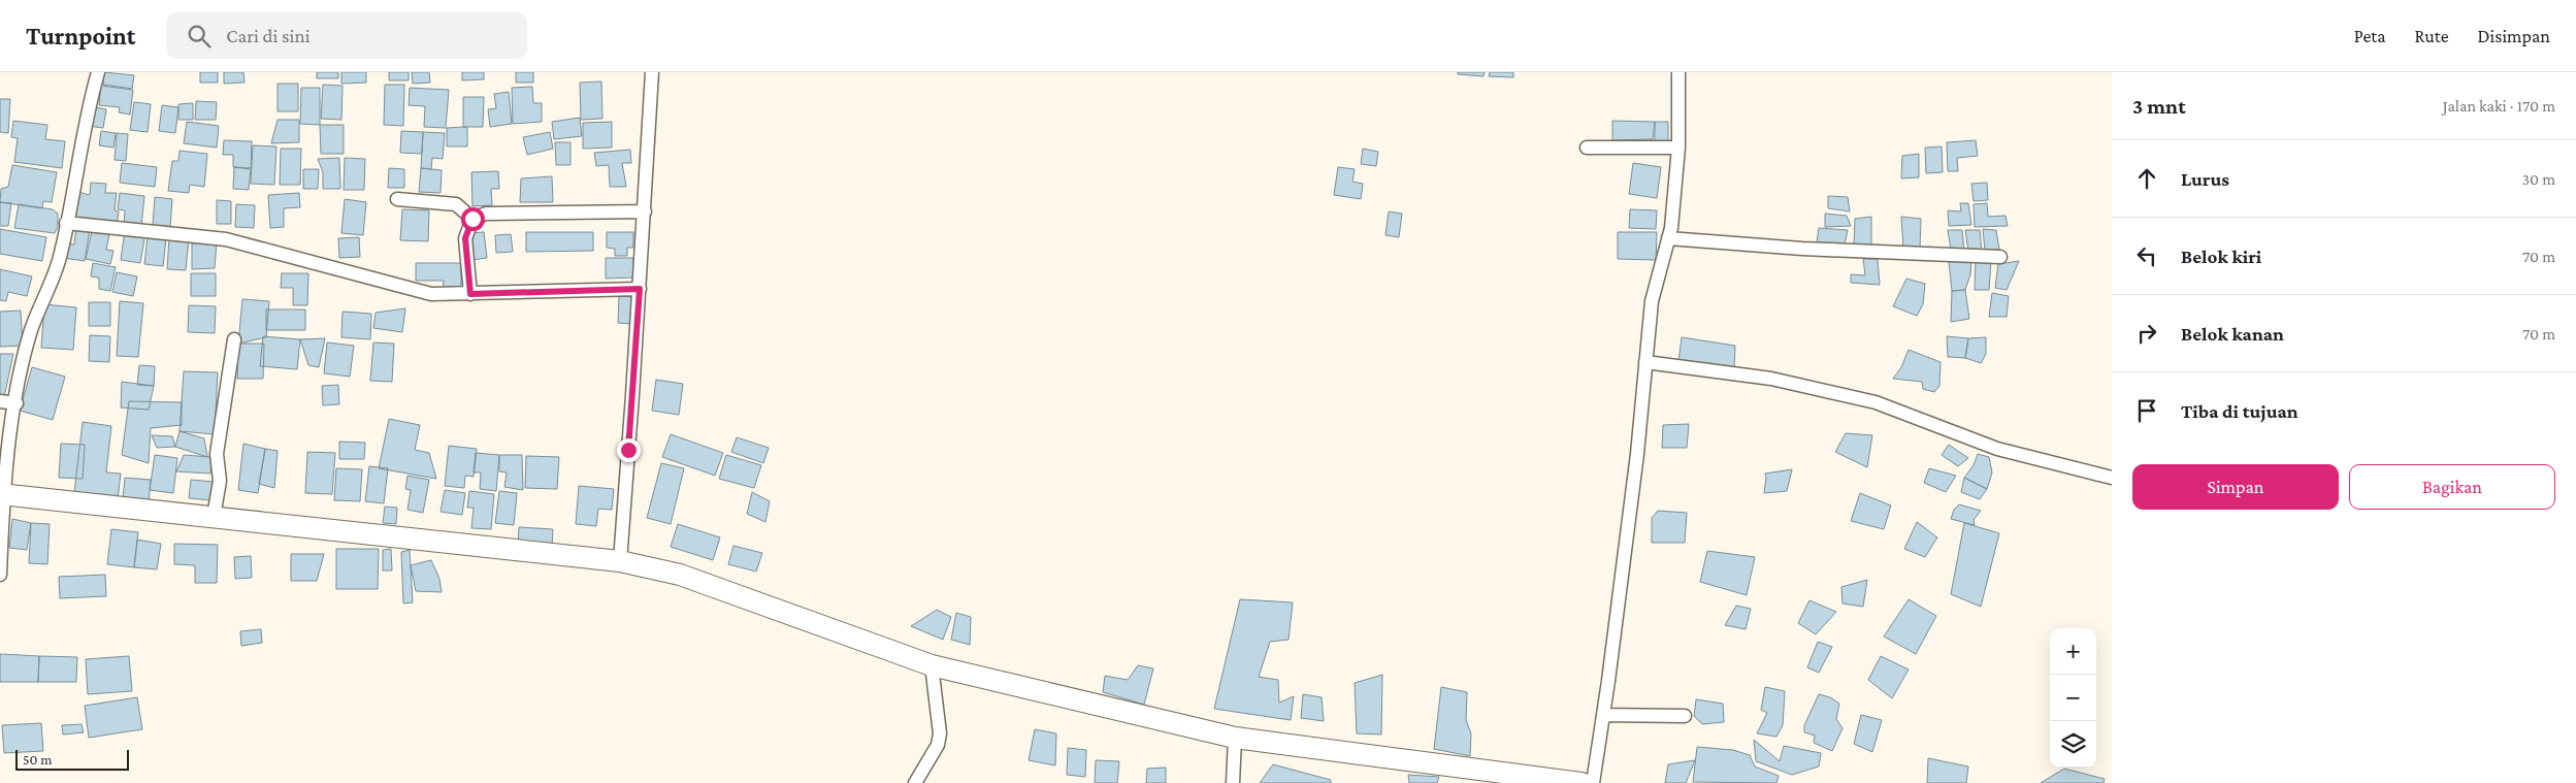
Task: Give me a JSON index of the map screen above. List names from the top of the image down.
{
  "scale_bar": "50 m",
  "page": {
    "header": "Turnpoint",
    "search": "Cari di sini",
    "nav": ["Peta", "Rute", "Disimpan"],
    "heading": ["3 mnt", "Jalan kaki · 170 m"],
    "list": [
      ["Lurus", "30 m"],
      ["Belok kiri", "70 m"],
      ["Belok kanan", "70 m"],
      "Tiba di tujuan"
    ],
    "buttons": ["Simpan", "Bagikan"],
    "map_buttons": ["+", "−"],
    "scale": "50 m"
  }
}
